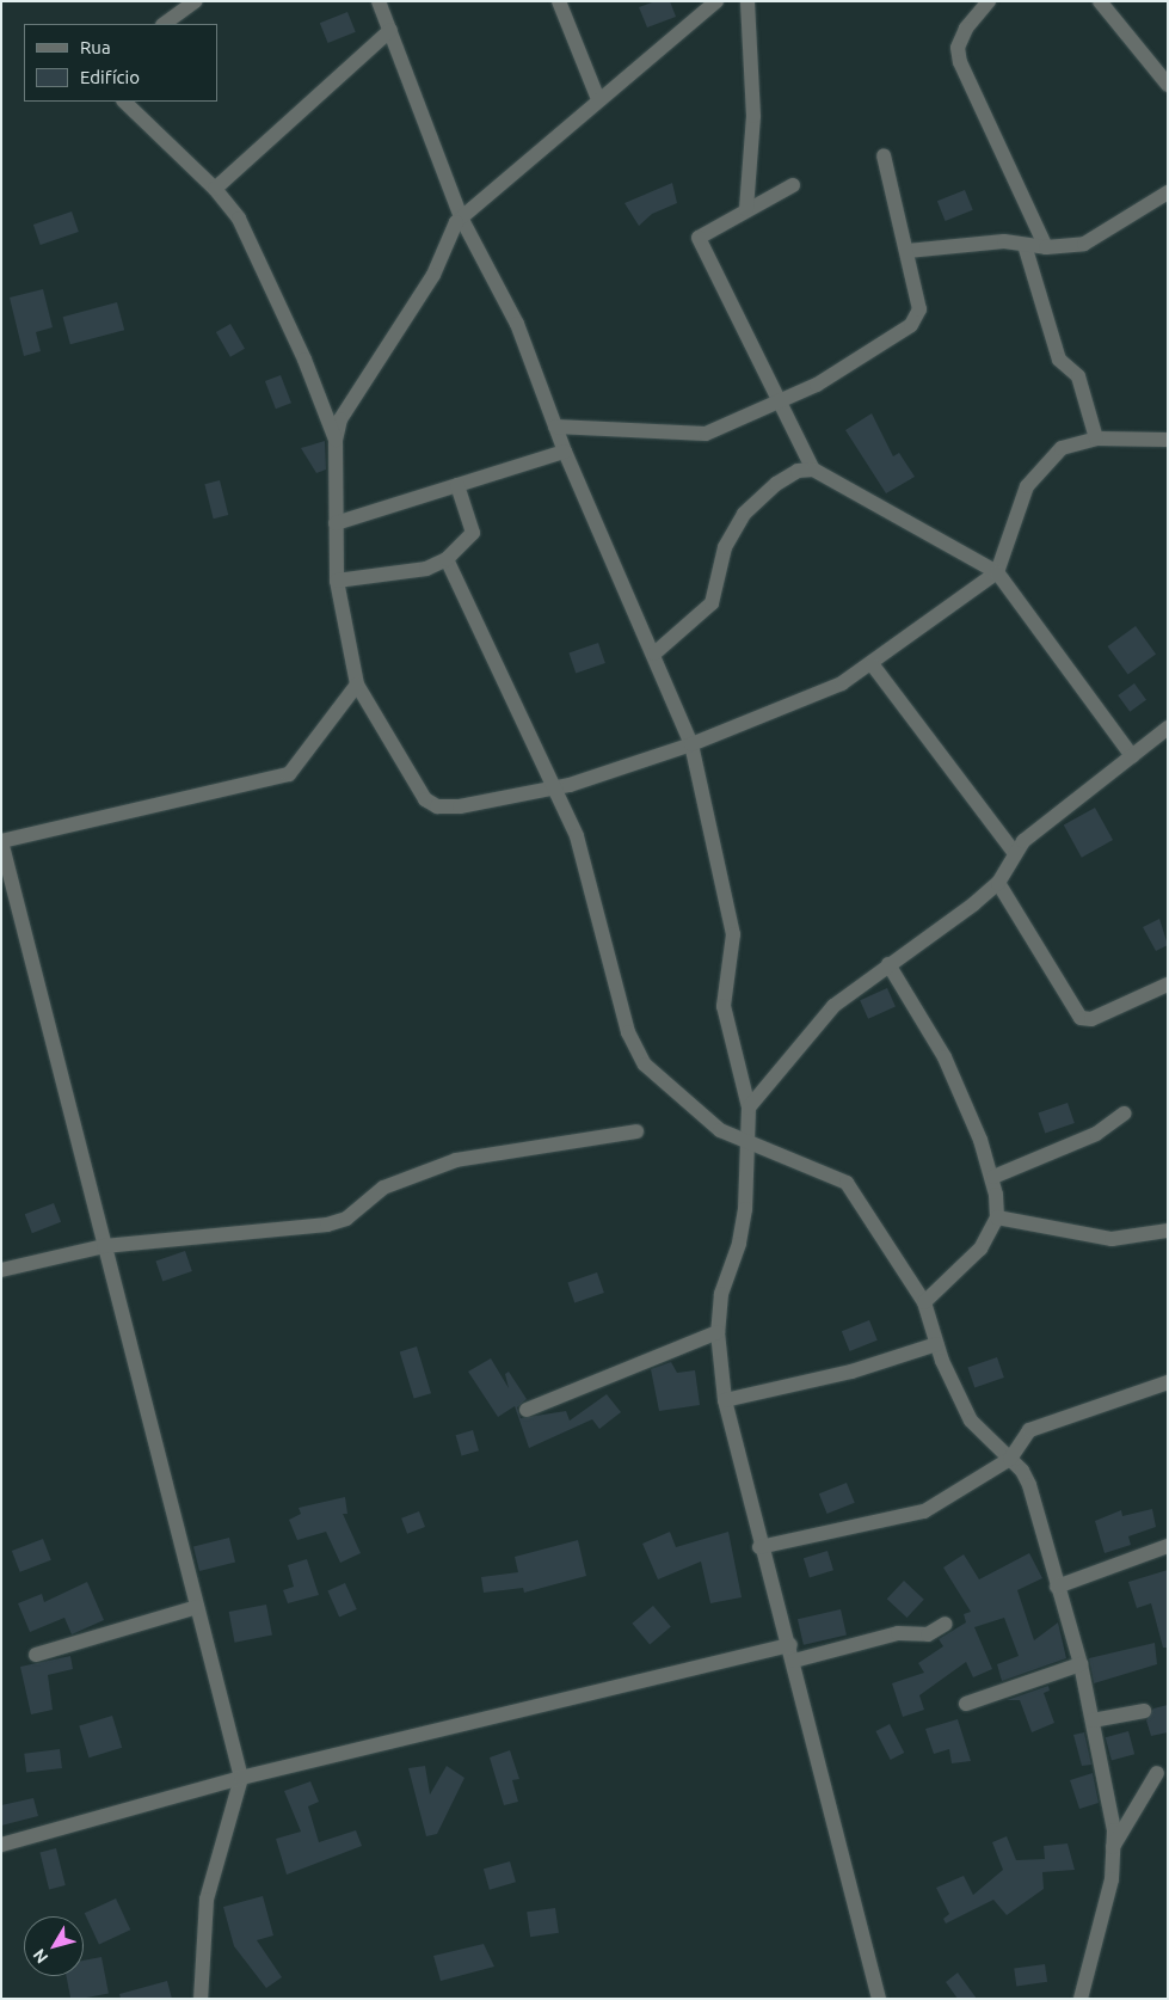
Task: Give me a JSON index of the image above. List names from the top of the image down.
{
  "legend": ["Rua", "Edifício"],
  "north": "bottom left"
}
